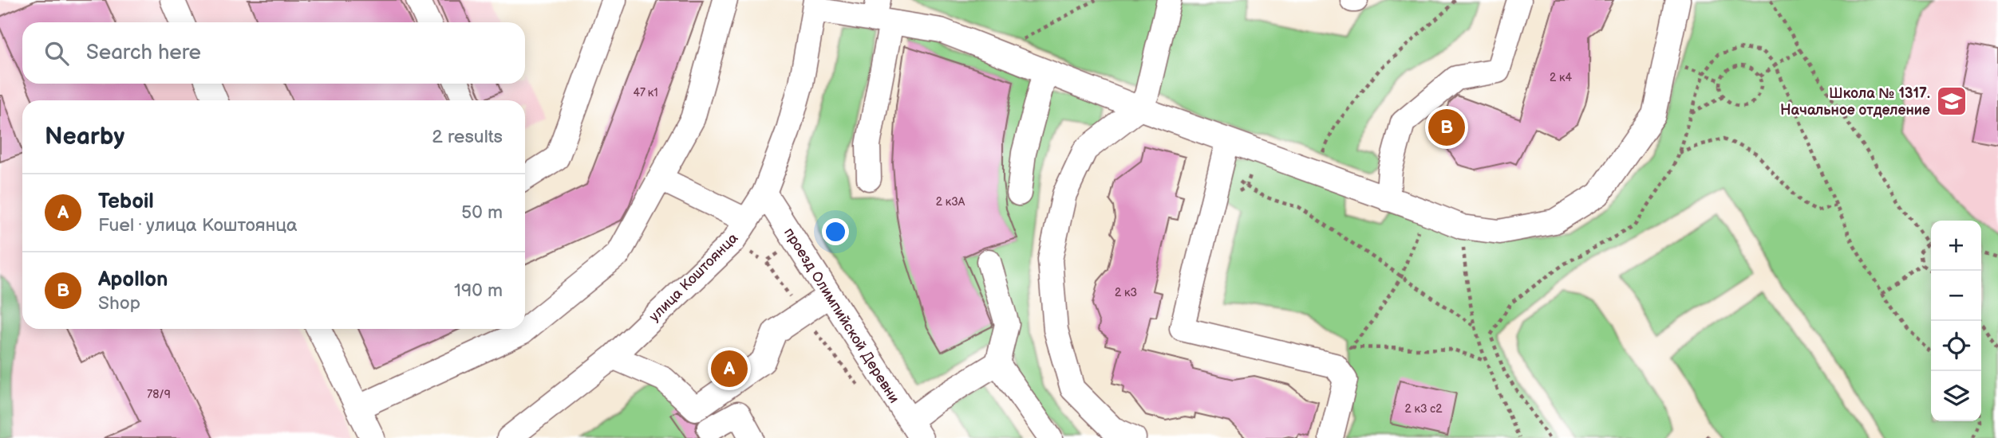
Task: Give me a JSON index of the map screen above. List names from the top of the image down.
{
  "streets": {
    "street": ["улица Коштоянца", "проезд Олимпийской Деревни"]
  },
  "crossings": [
    ["улица Коштоянца", "проезд Олимпийской Деревни"]
  ],
  "places": {
    "school or university": ["Школа № 1317. Начальное отделение"]
  },
  "house_numbers": [
    "2 к4",
    "47 к1",
    "2 к3А",
    "2 к3",
    "78/9",
    "2 к3 с2"
  ],
  "page": {
    "search": "Search here",
    "heading": ["Nearby", "2 results"],
    "pins": ["B", "A"],
    "list": [
      {
        "mark": "A",
        "name": "Teboil",
        "note": "Fuel · улица Коштоянца",
        "value": "50 m"
      },
      {
        "mark": "B",
        "name": "Apollon",
        "note": "Shop",
        "value": "190 m"
      }
    ],
    "map_buttons": ["+", "−"]
  }
}
